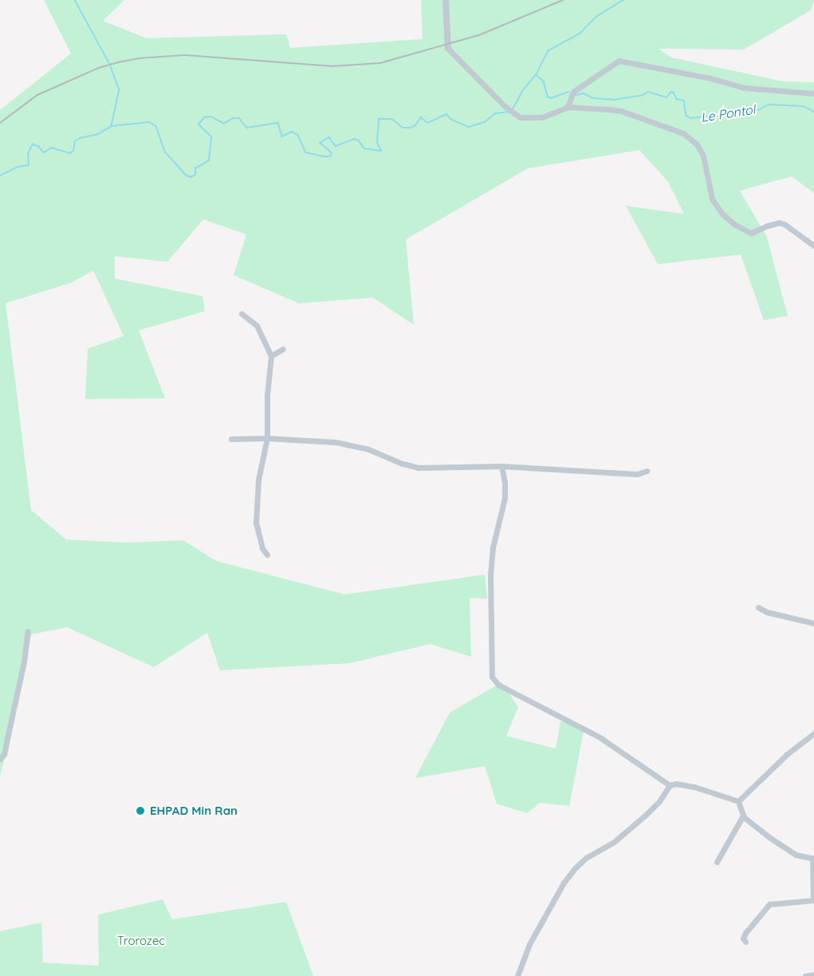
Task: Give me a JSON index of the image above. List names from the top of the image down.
{
  "water": ["Le Pontol"],
  "parks": ["Trorozec"],
  "places": ["EHPAD Min Ran"]
}
